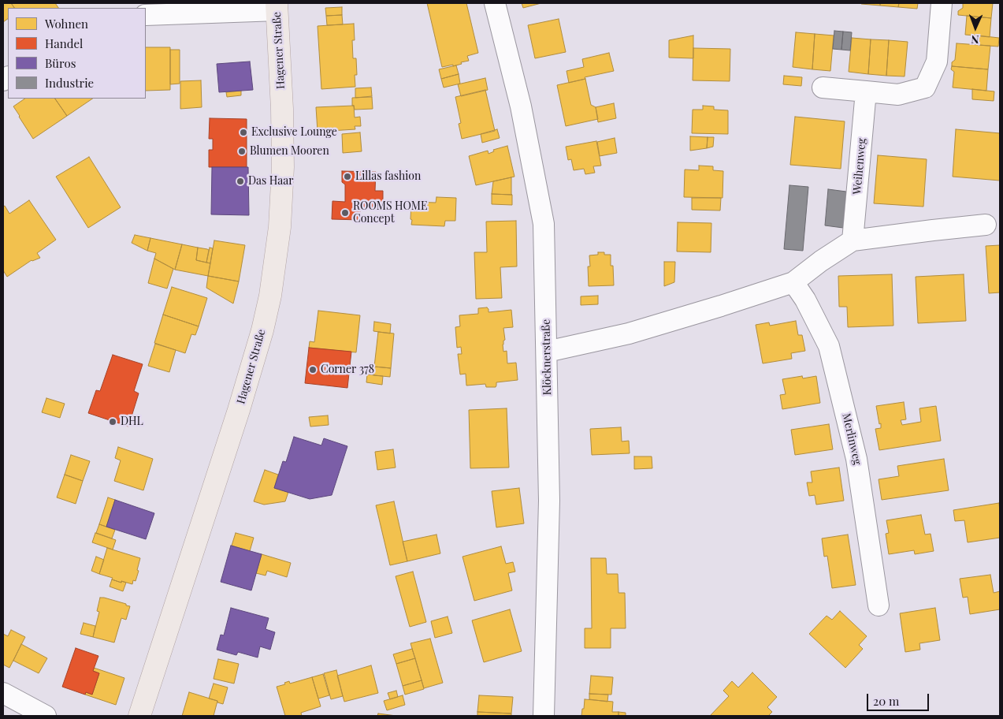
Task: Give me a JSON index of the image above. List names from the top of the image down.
{
  "streets": {
    "main road": ["Hagener Straße"],
    "street": ["Weihenweg", "Klöcknerstraße", "Merlinweg"]
  },
  "places": [
    "Exclusive Lounge",
    "Blumen Mooren",
    "Lillas fashion",
    "Das Haar",
    "ROOMS HOME Concept",
    "Corner 378",
    "DHL"
  ],
  "legend": [
    "Wohnen",
    "Handel",
    "Büros",
    "Industrie"
  ],
  "scale_bar": "20 m",
  "north": "bottom"
}
